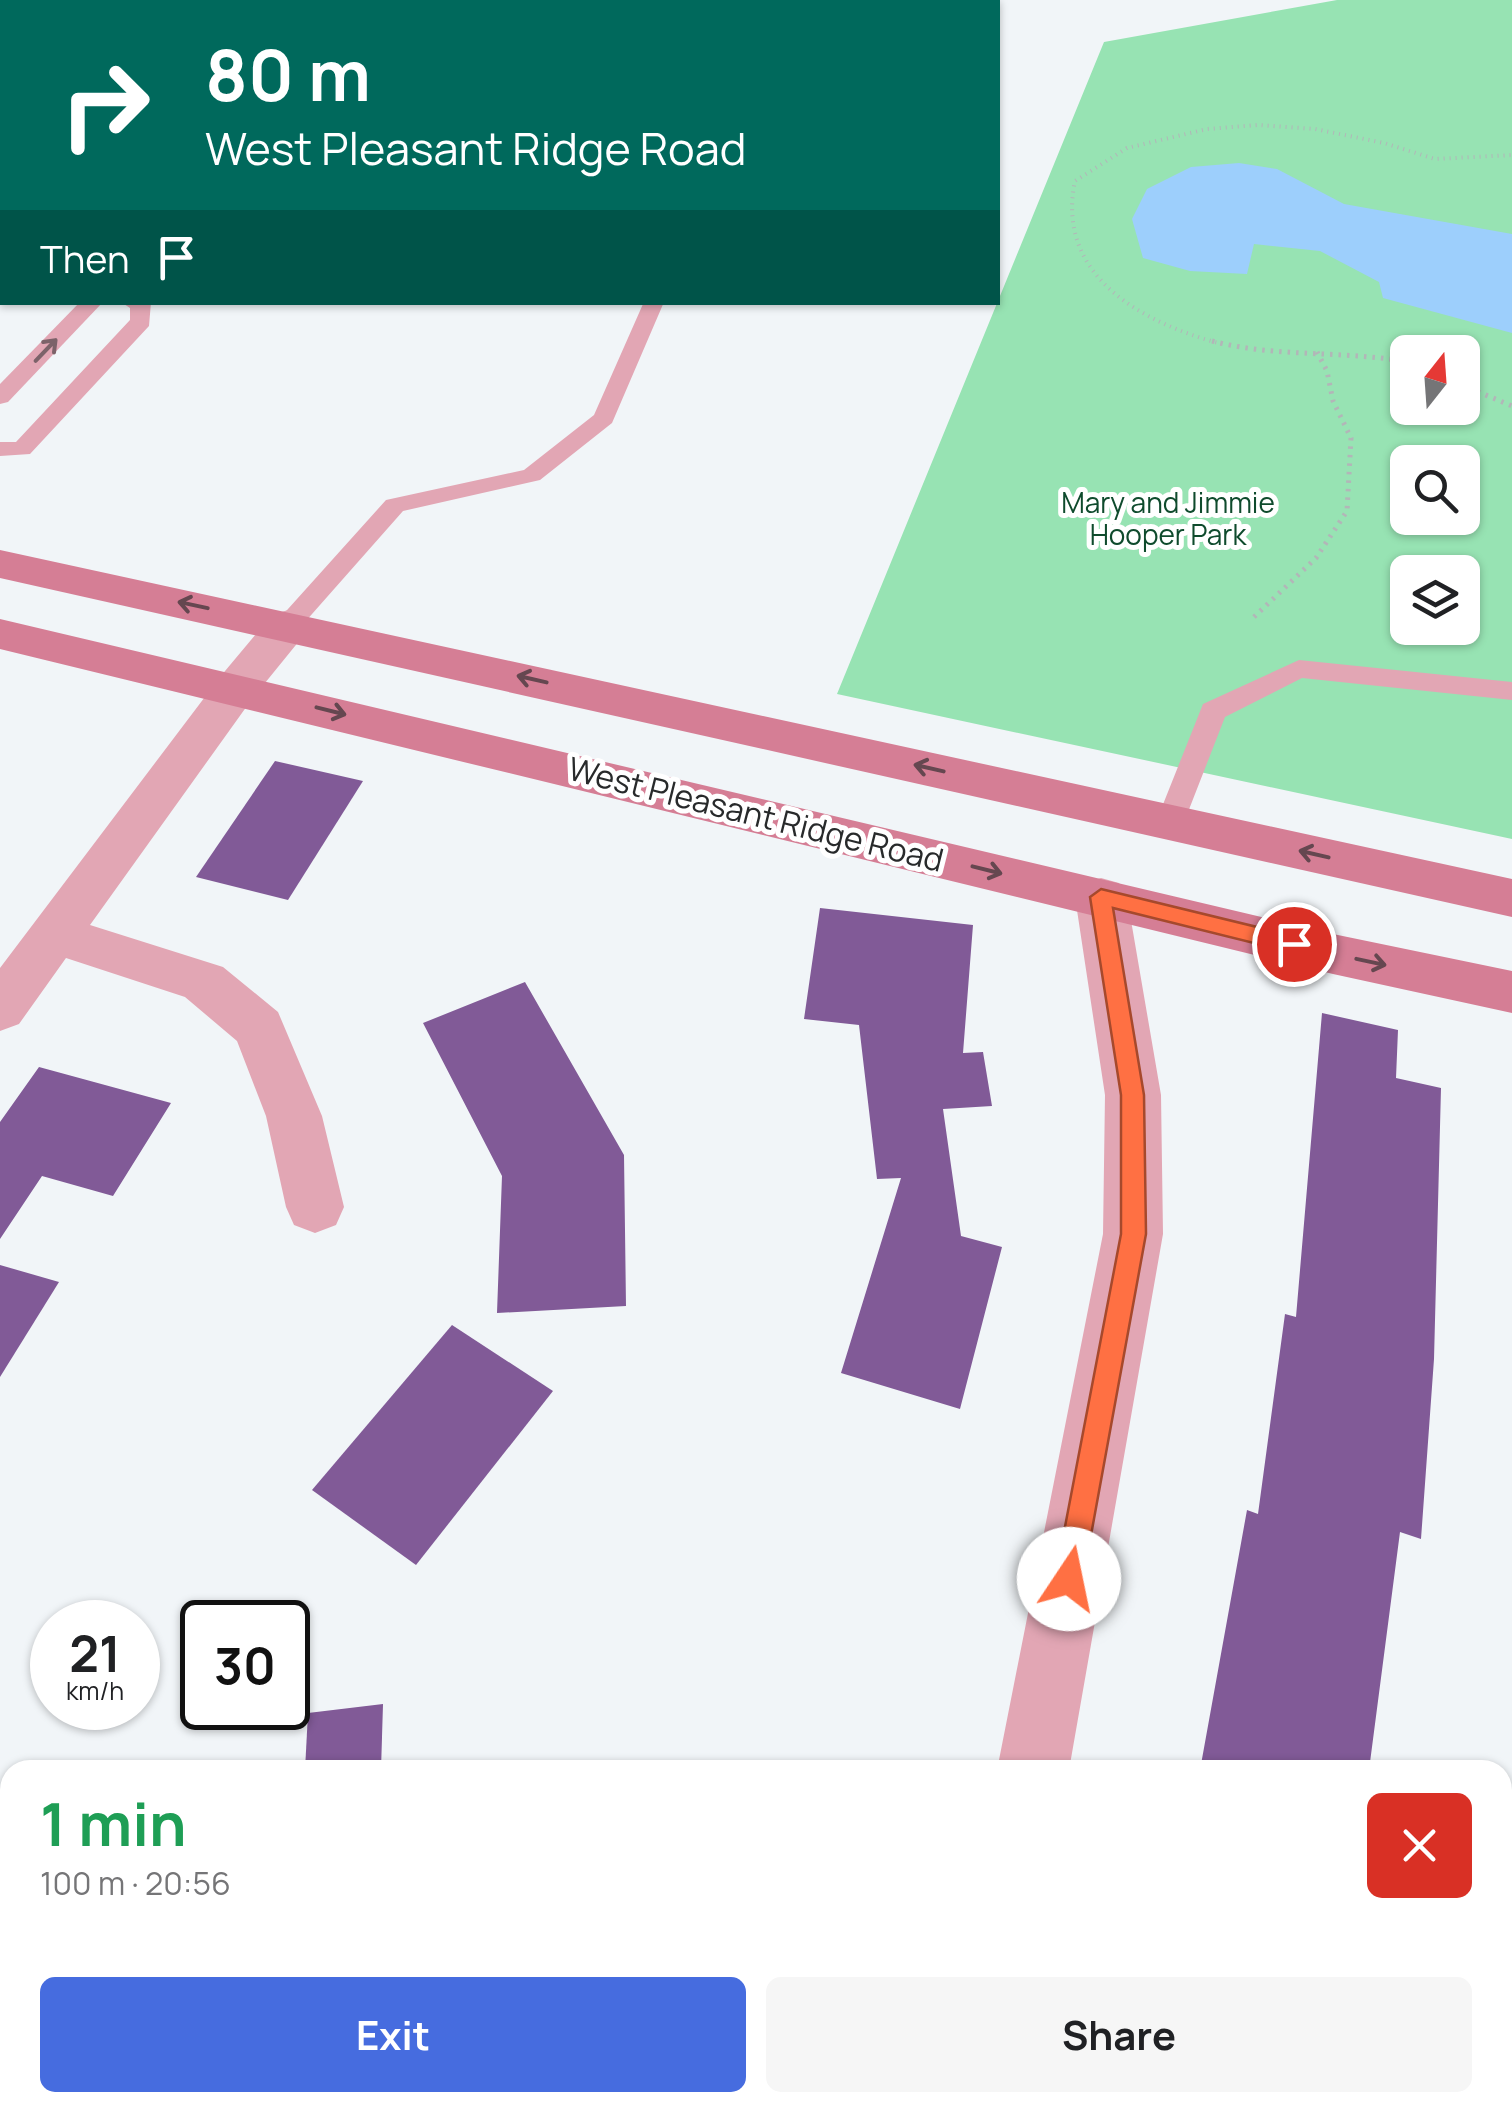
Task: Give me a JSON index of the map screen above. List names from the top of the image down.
{
  "streets": {
    "street": ["West Pleasant Ridge Road"]
  },
  "parks": ["Mary and Jimmie Hooper Park"],
  "north": "top",
  "page": {
    "turn": ["80 m", "West Pleasant Ridge Road"],
    "then": "Then",
    "speed": "21 km/h",
    "limit": "30",
    "heading": ["1 min", "100 m · 20:56"],
    "buttons": ["Exit", "Share"]
  }
}
